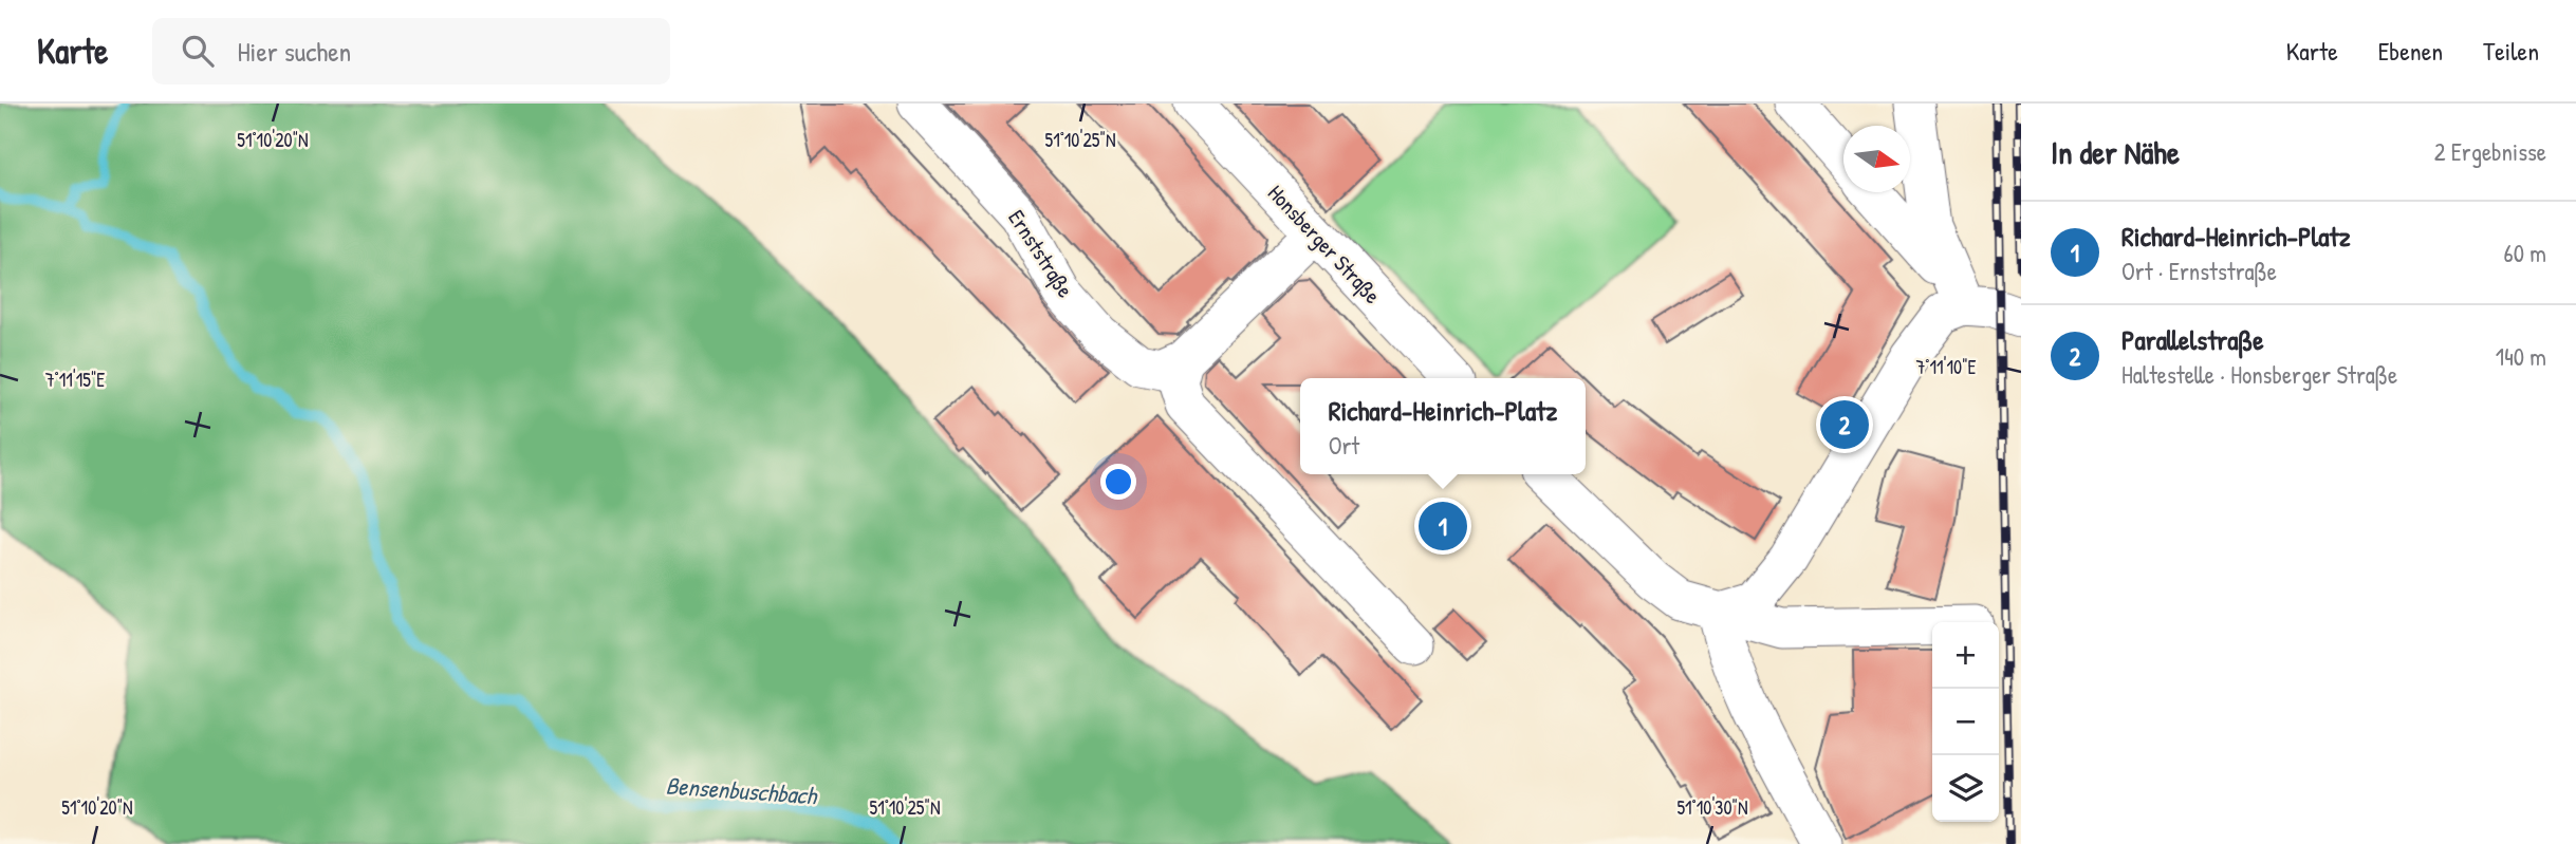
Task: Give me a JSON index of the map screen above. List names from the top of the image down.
{
  "streets": {
    "street": ["Honsberger Straße", "Ernststraße"]
  },
  "water": ["Bensenbuschbach"],
  "north": "right",
  "page": {
    "header": "Karte",
    "search": "Hier suchen",
    "nav": ["Karte", "Ebenen", "Teilen"],
    "heading": ["In der Nähe", "2 Ergebnisse"],
    "list": [
      {
        "mark": "1",
        "name": "Richard-Heinrich-Platz",
        "note": "Ort · Ernststraße",
        "value": "60 m"
      },
      {
        "mark": "2",
        "name": "Parallelstraße",
        "note": "Haltestelle · Honsberger Straße",
        "value": "140 m"
      }
    ],
    "popup": ["Richard-Heinrich-Platz", "Ort"],
    "pins": ["2", "1"],
    "map_buttons": ["+", "−"]
  },
  "coordinates": [
    "51°10'20\"N",
    "51°10'25\"N",
    "7°11'10\"E",
    "7°11'15\"E",
    "51°10'30\"N"
  ]
}
